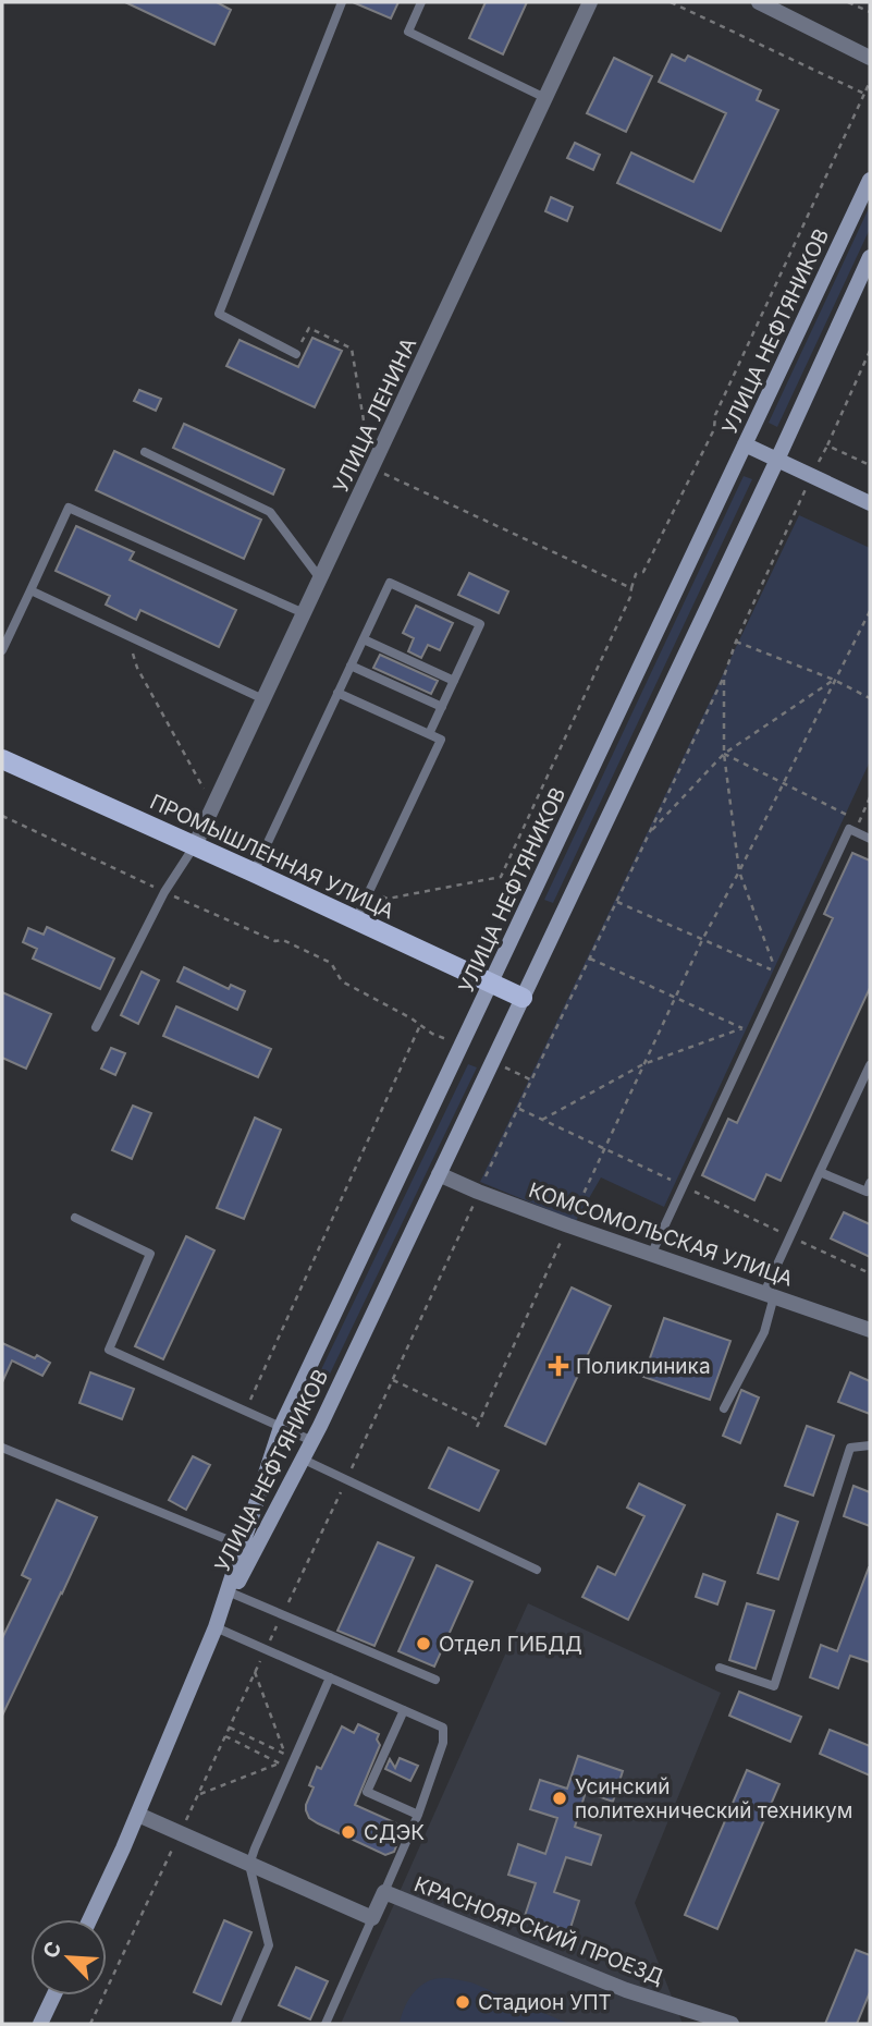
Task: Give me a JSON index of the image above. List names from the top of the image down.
{
  "streets": {
    "main road": ["УЛИЦА НЕФТЯНИКОВ", "ПРОМЫШЛЕННАЯ УЛИЦА"],
    "street": ["УЛИЦА ЛЕНИНА", "КОМСОМОЛЬСКАЯ УЛИЦА", "КРАСНОЯРСКИЙ ПРОЕЗД"]
  },
  "crossings": [
    ["УЛИЦА НЕФТЯНИКОВ", "ПРОМЫШЛЕННАЯ УЛИЦА"],
    ["УЛИЦА НЕФТЯНИКОВ", "КОМСОМОЛЬСКАЯ УЛИЦА"],
    ["УЛИЦА ЛЕНИНА", "ПРОМЫШЛЕННАЯ УЛИЦА"]
  ],
  "places": {
    "health": ["Поликлиника"],
    "other": [
      "Отдел ГИБДД",
      "Усинский политехнический техникум",
      "СДЭК",
      "Стадион УПТ"
    ]
  },
  "north": "top left"
}
